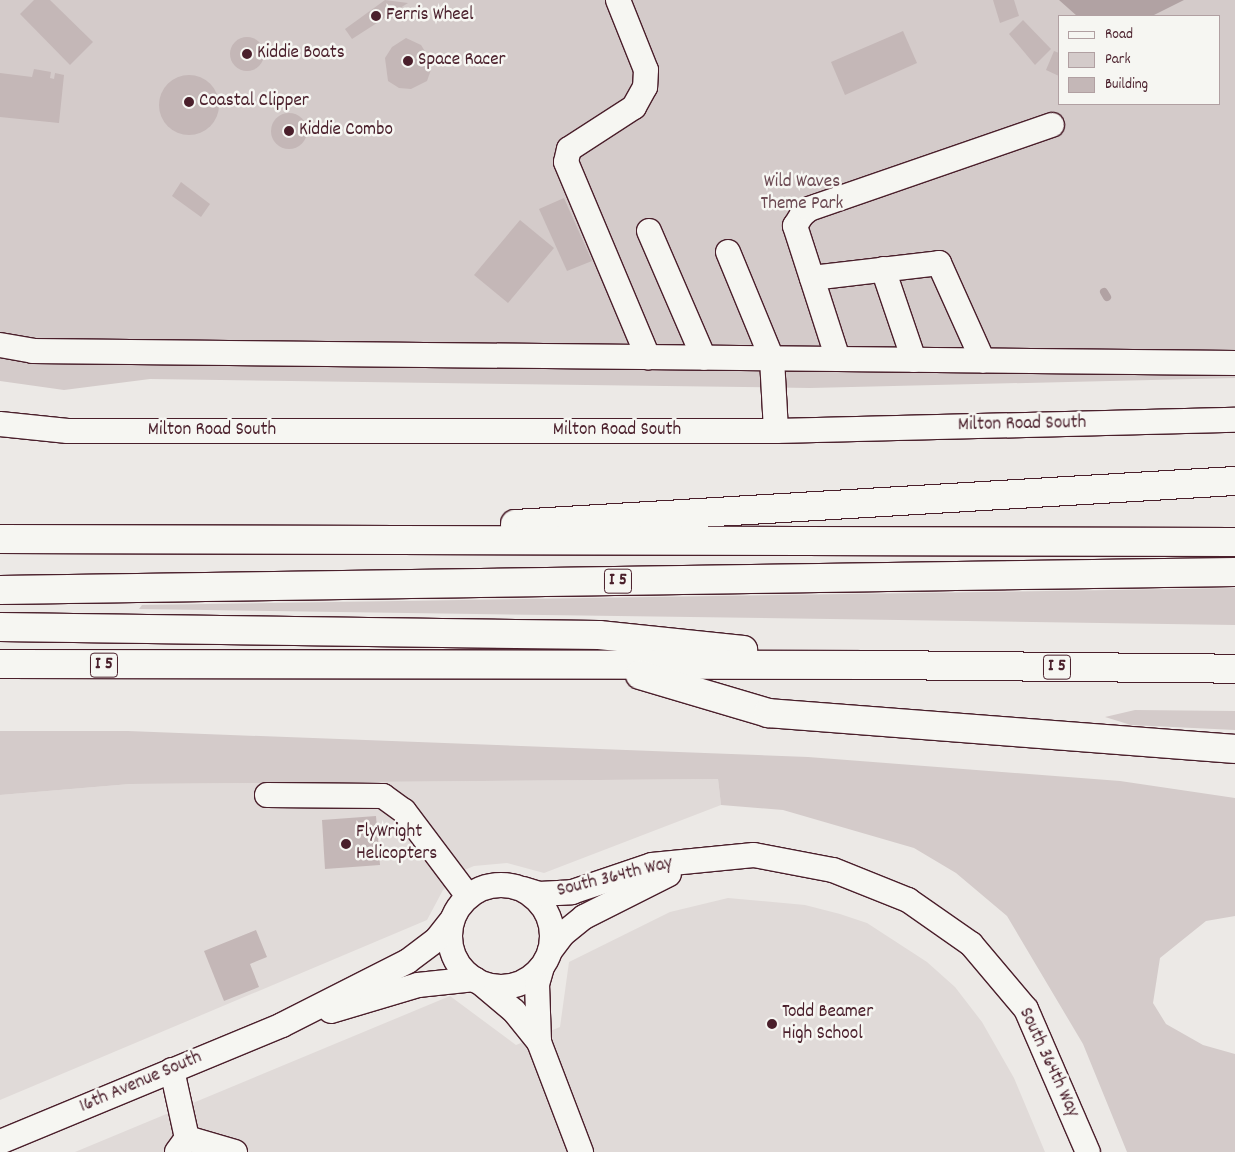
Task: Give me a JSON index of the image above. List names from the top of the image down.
{
  "streets": {
    "highway": ["I 5"],
    "street": ["Milton Road South", "South 364th Way", "16th Avenue South"]
  },
  "crossings": [
    ["South 364th Way", "16th Avenue South"]
  ],
  "parks": ["Wild Waves Theme Park"],
  "places": [
    "Ferris Wheel",
    "Kiddie Boats",
    "Space Racer",
    "Coastal Clipper",
    "Kiddie Combo",
    "FlyWright Helicopters",
    "Todd Beamer High School"
  ],
  "legend": ["Road", "Park", "Building"]
}
